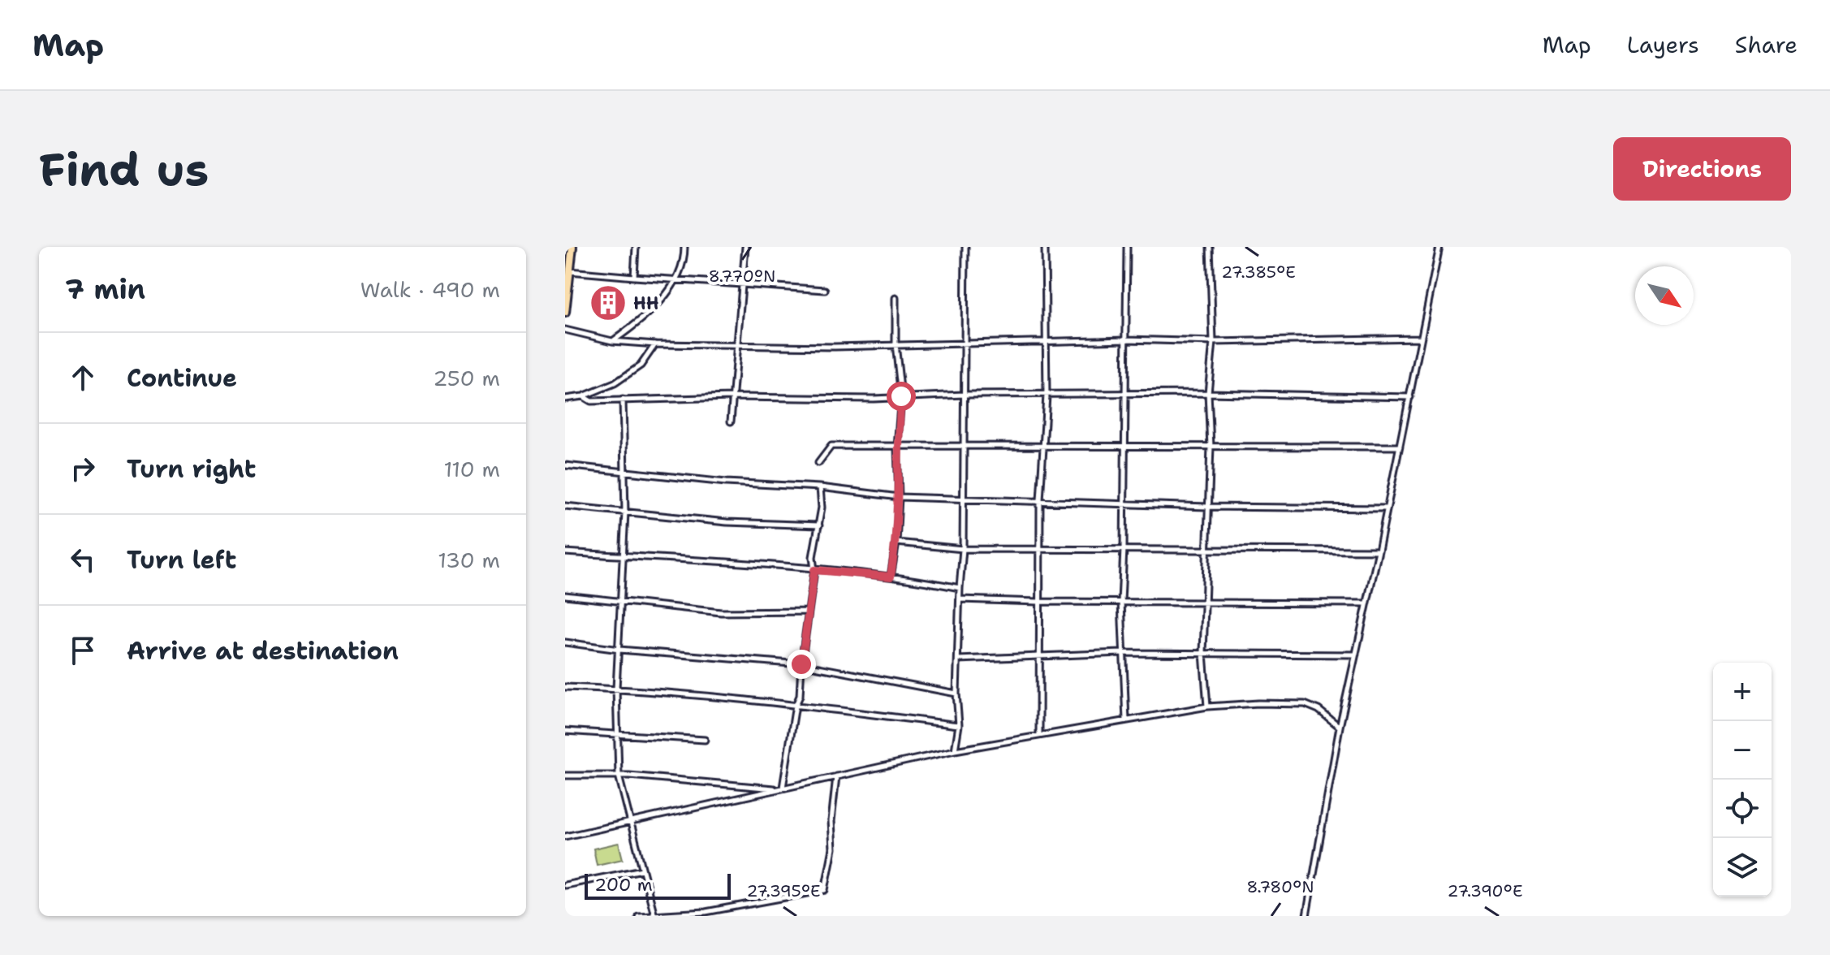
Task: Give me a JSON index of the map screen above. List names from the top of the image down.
{
  "places": {
    "building": ["HH"]
  },
  "scale_bar": "200 m",
  "north": "bottom right",
  "page": {
    "header": "Map",
    "nav": ["Map", "Layers", "Share"],
    "buttons": "Directions",
    "title": "Find us",
    "heading": ["7 min", "Walk · 490 m"],
    "list": [
      ["Continue", "250 m"],
      ["Turn right", "110 m"],
      ["Turn left", "130 m"],
      "Arrive at destination"
    ],
    "map_buttons": ["+", "−"],
    "scale": "200 m"
  },
  "coordinates": [
    "27.385°E",
    "8.770°N",
    "8.780°N",
    "27.395°E",
    "27.390°E"
  ]
}
